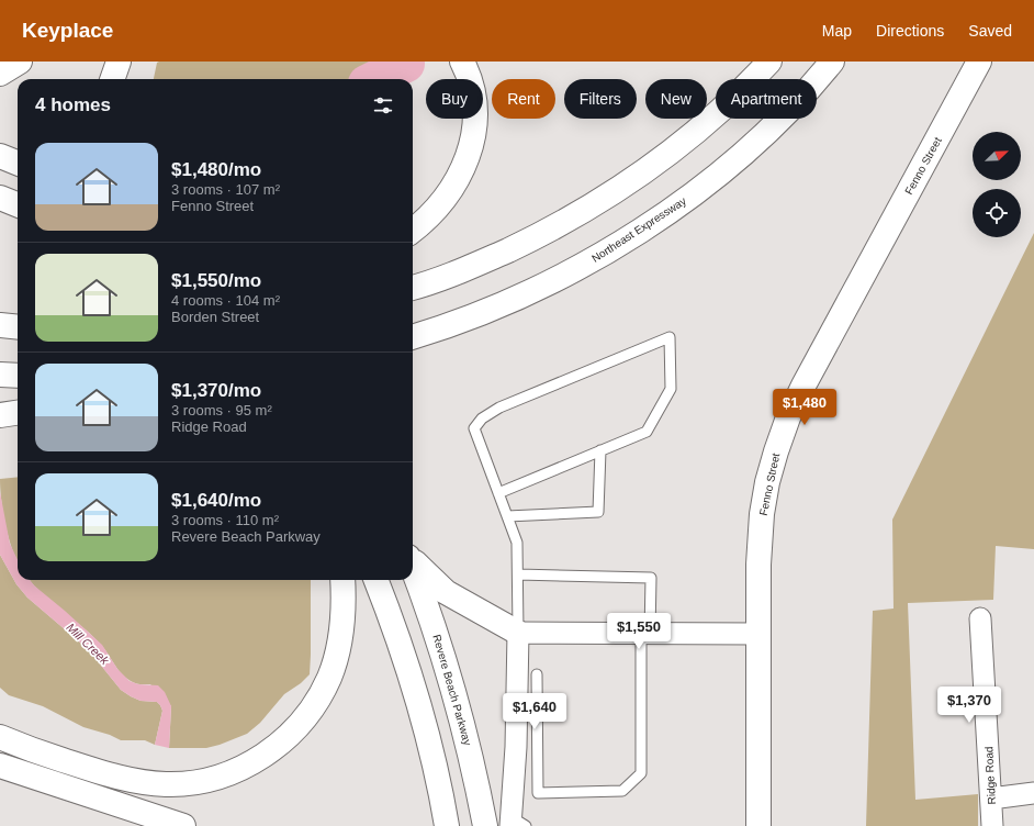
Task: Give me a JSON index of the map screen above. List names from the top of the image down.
{
  "streets": {
    "main road": ["Fenno Street", "Northeast Expressway", "Revere Beach Parkway"],
    "street": ["Ridge Road"]
  },
  "water": ["Mill Creek"],
  "north": "top right",
  "page": {
    "header": "Keyplace",
    "nav": ["Map", "Directions", "Saved"],
    "chip": [
      "Buy",
      "Rent",
      "Filters",
      "New",
      "Apartment"
    ],
    "heading": "4 homes",
    "list": [
      {
        "name": "$1,480/mo",
        "note": "3 rooms · 107 m² · Fenno Street"
      },
      {
        "name": "$1,550/mo",
        "note": "4 rooms · 104 m² · Borden Street"
      },
      {
        "name": "$1,370/mo",
        "note": "3 rooms · 95 m² · Ridge Road"
      },
      {
        "name": "$1,640/mo",
        "note": "3 rooms · 110 m² · Revere Beach Parkway"
      }
    ],
    "price": [
      "$1,480",
      "$1,550",
      "$1,370",
      "$1,640"
    ]
  }
}
